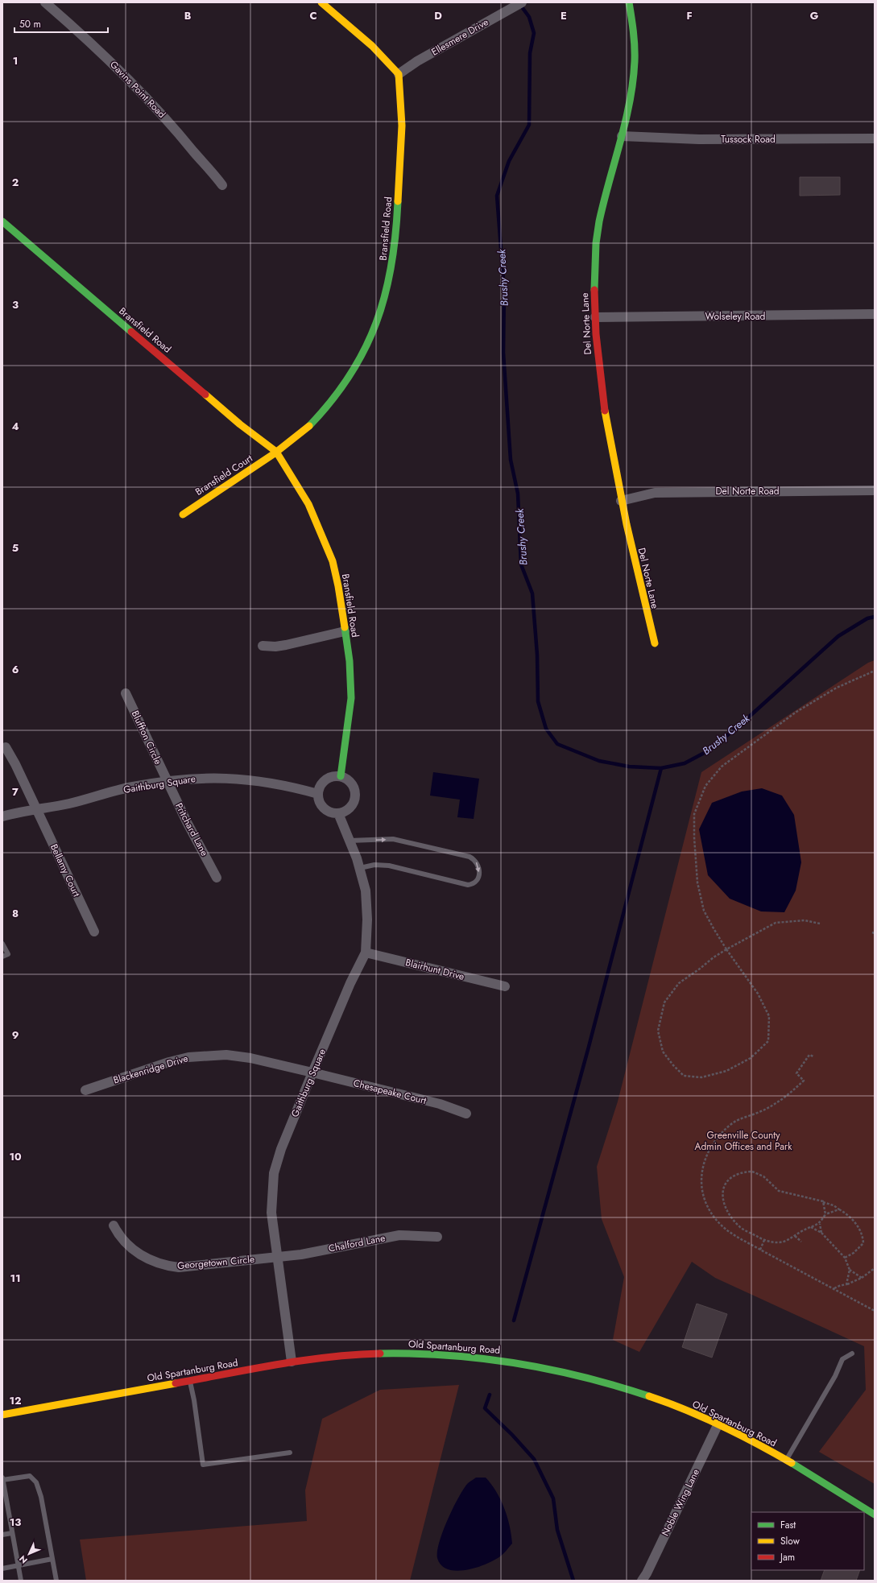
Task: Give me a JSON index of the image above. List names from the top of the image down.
{
  "streets": {
    "street": [
      "Ellesmere Drive",
      "Gavins Point Road",
      "Tussock Road",
      "Bransfield Road",
      "Wolseley Road",
      "Del Norte Lane",
      "Bransfield Court",
      "Del Norte Road",
      "Bluffton Circle",
      "Gaithburg Square",
      "Pritchard Lane",
      "Bellamy Court",
      "Blairhunt Drive",
      "Blackenridge Drive",
      "Chesapeake Court",
      "Chalford Lane",
      "Georgetown Circle",
      "Old Spartanburg Road",
      "Noble Wing Lane"
    ]
  },
  "crossings": [
    ["Ellesmere Drive", "Bransfield Road"],
    ["Tussock Road", "Del Norte Lane"],
    ["Bransfield Road", "Bransfield Court"],
    ["Bransfield Road", "Gaithburg Square"],
    ["Wolseley Road", "Del Norte Lane"],
    ["Del Norte Lane", "Del Norte Road"],
    ["Bluffton Circle", "Gaithburg Square"],
    ["Bluffton Circle", "Pritchard Lane"],
    ["Gaithburg Square", "Pritchard Lane"],
    ["Gaithburg Square", "Bellamy Court"],
    ["Gaithburg Square", "Blairhunt Drive"],
    ["Gaithburg Square", "Blackenridge Drive"],
    ["Gaithburg Square", "Chesapeake Court"],
    ["Gaithburg Square", "Chalford Lane"],
    ["Gaithburg Square", "Georgetown Circle"],
    ["Gaithburg Square", "Old Spartanburg Road"],
    ["Blackenridge Drive", "Chesapeake Court"],
    ["Chalford Lane", "Georgetown Circle"],
    ["Old Spartanburg Road", "Noble Wing Lane"]
  ],
  "water": ["Brushy Creek"],
  "parks": ["Greenville County Admin Offices and Park"],
  "legend": ["Fast", "Slow", "Jam"],
  "scale_bar": "50 m",
  "north": "bottom left",
  "grid": {
    "columns": [
      "B",
      "C",
      "D",
      "E",
      "F",
      "G"
    ],
    "rows": [
      "1",
      "2",
      "3",
      "4",
      "5",
      "6",
      "7",
      "8",
      "9",
      "10",
      "11",
      "12",
      "13"
    ]
  }
}
